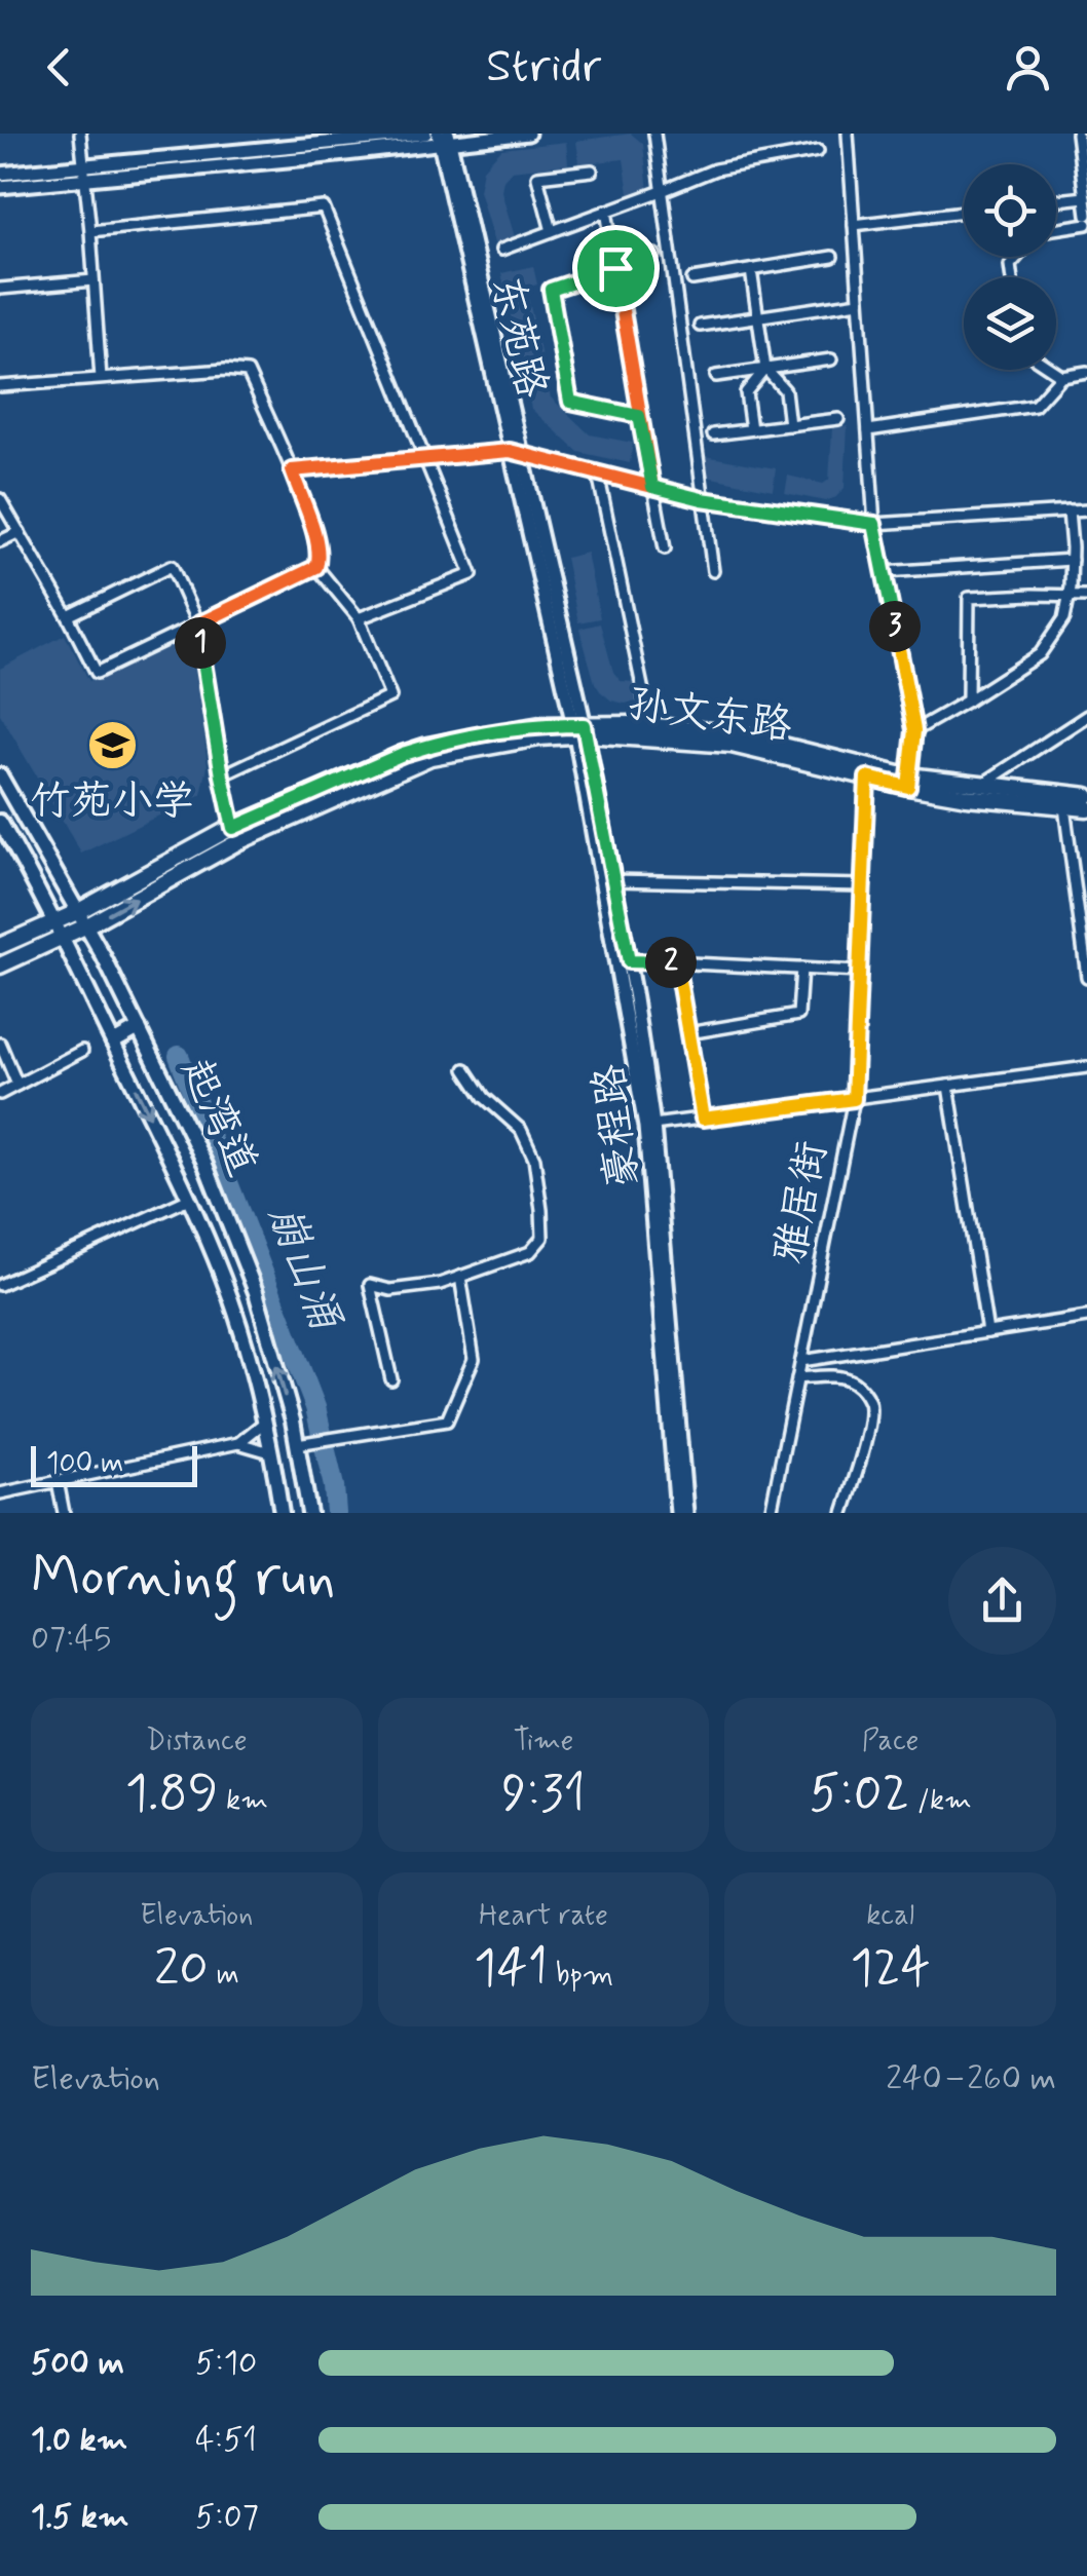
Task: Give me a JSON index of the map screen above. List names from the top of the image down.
{
  "streets": {
    "main road": ["孙文东路", "起湾道"],
    "street": ["东苑路", "豪程路", "雅居街"]
  },
  "crossings": [
    ["东苑路", "孙文东路"],
    ["东苑路", "豪程路"],
    ["孙文东路", "起湾道"],
    ["孙文东路", "豪程路"],
    ["孙文东路", "雅居街"]
  ],
  "water": ["崩山涌"],
  "places": {
    "school or university": ["竹苑小学"]
  },
  "scale_bar": "100 m",
  "page": {
    "header": "Stridr",
    "pins": ["3", "1", "2"],
    "scale": "100 m",
    "heading": ["Morning run", "07:45"],
    "stats": [
      ["Distance", "1.89 km"],
      ["Time", "9:31"],
      ["Pace", "5:02 /km"],
      ["Elevation", "20 m"],
      ["Heart rate", "141 bpm"],
      ["kcal", "124"]
    ],
    "chart": ["Elevation", "240–260 m"],
    "list": [
      {
        "name": "500 m",
        "note": "5:10"
      },
      {
        "name": "1.0 km",
        "note": "4:51"
      },
      {
        "name": "1.5 km",
        "note": "5:07"
      }
    ]
  }
}
